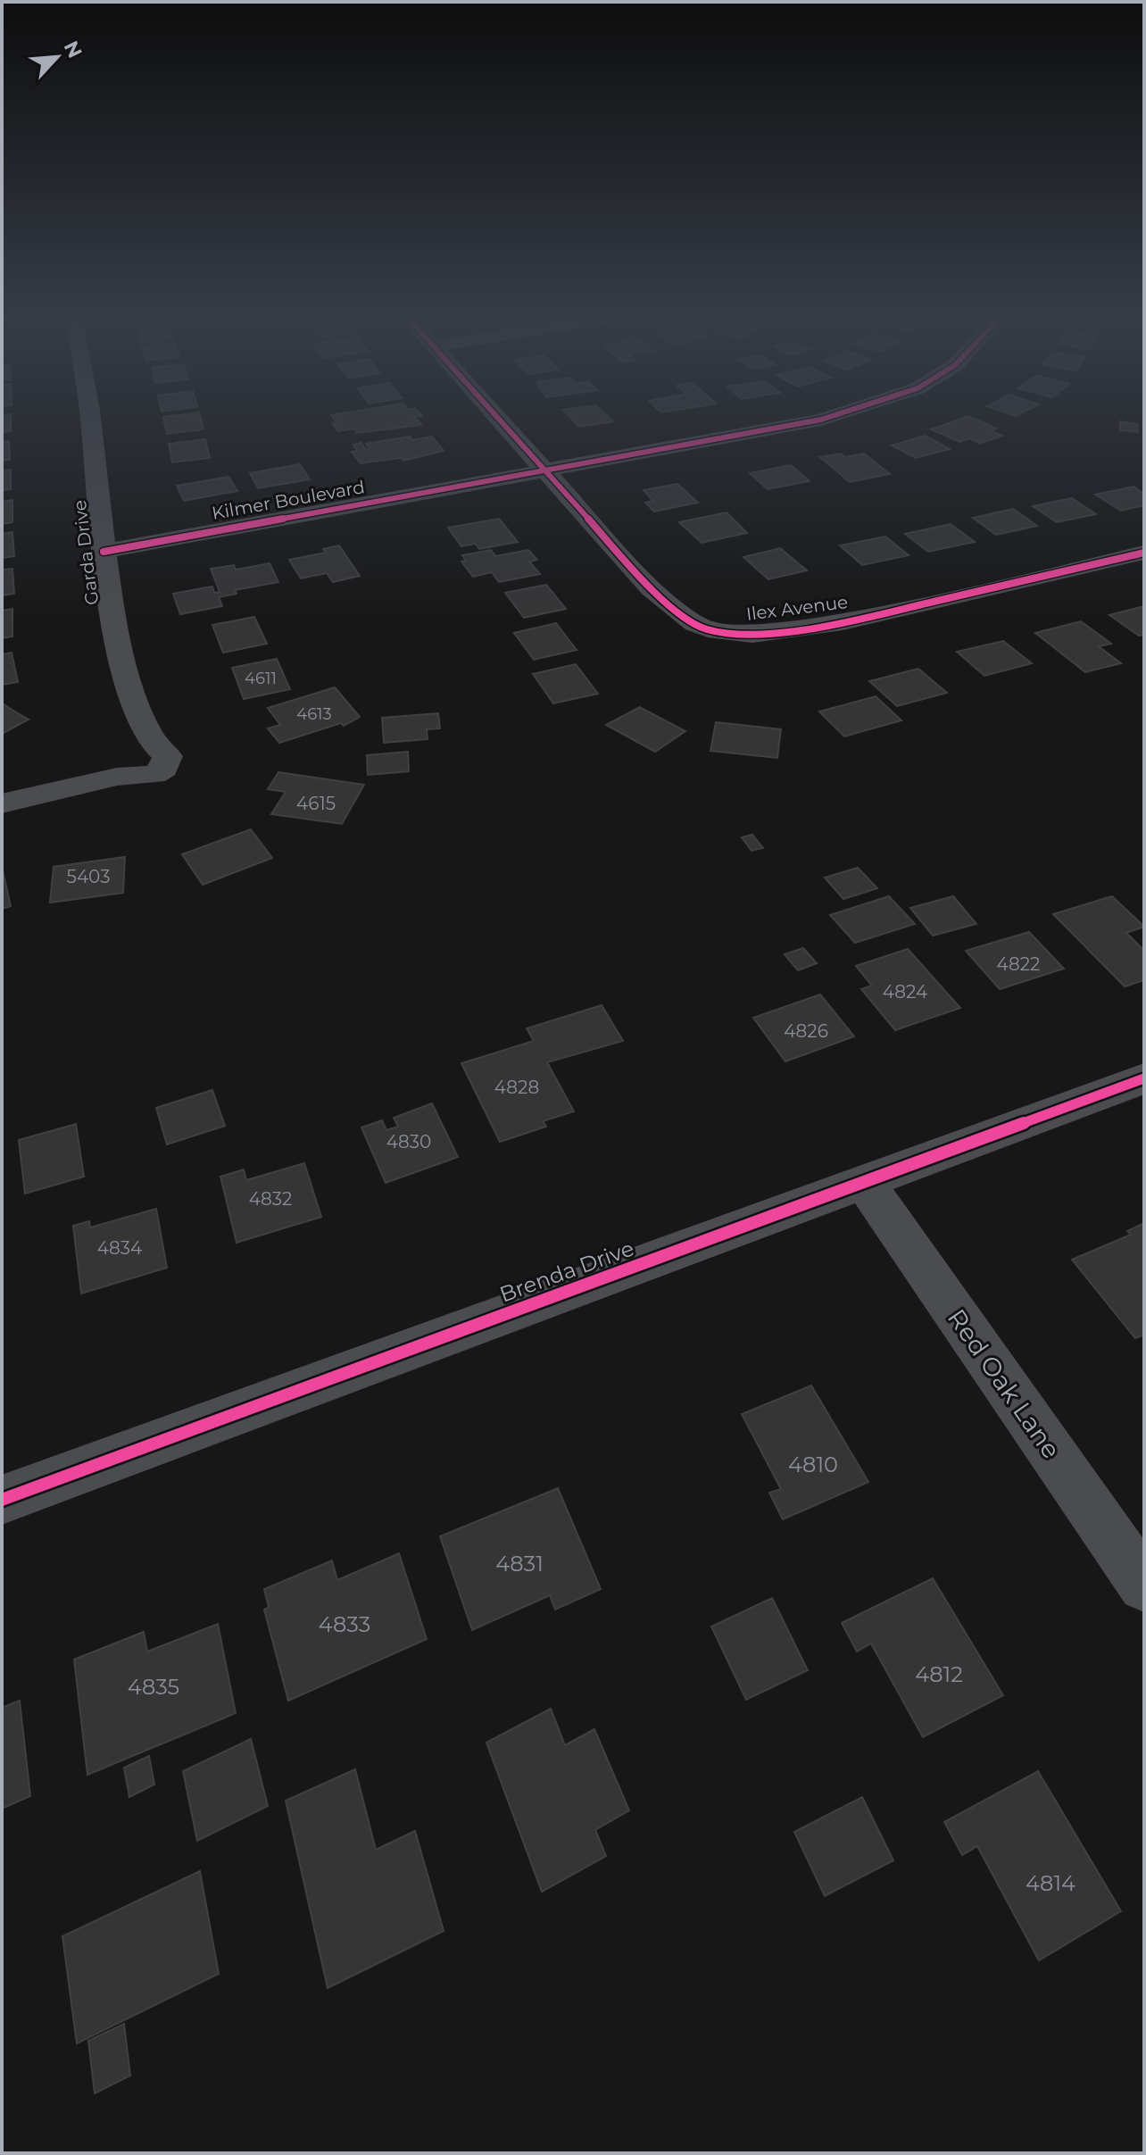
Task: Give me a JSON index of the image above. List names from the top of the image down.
{
  "streets": {
    "street": [
      "Kilmer Boulevard",
      "Garda Drive",
      "Ilex Avenue",
      "Brenda Drive",
      "Red Oak Lane"
    ]
  },
  "crossings": [
    ["Kilmer Boulevard", "Garda Drive"],
    ["Kilmer Boulevard", "Ilex Avenue"],
    ["Brenda Drive", "Red Oak Lane"]
  ],
  "house_numbers": [
    "4611",
    "4613",
    "4615",
    "5403",
    "4822",
    "4824",
    "4826",
    "4828",
    "4830",
    "4832",
    "4834",
    "4810",
    "4831",
    "4833",
    "4812",
    "4835",
    "4814"
  ],
  "north": "top right"
}
